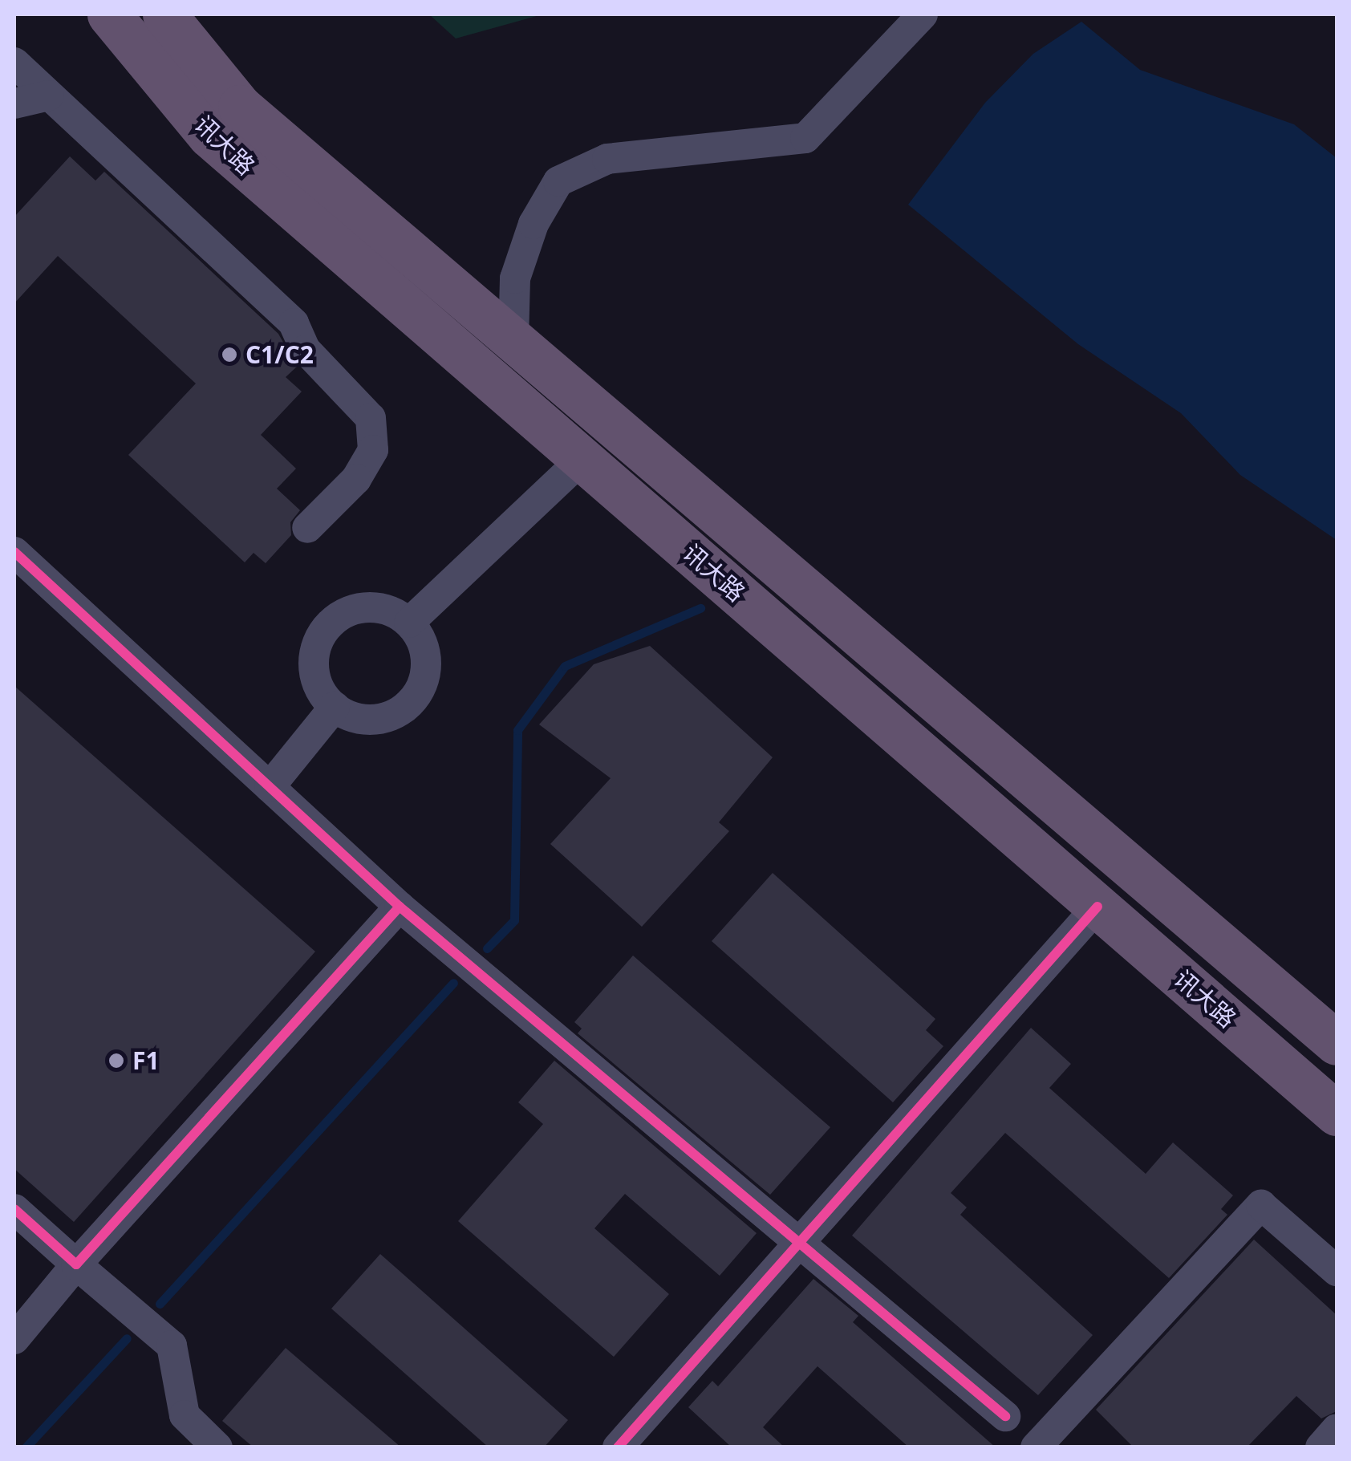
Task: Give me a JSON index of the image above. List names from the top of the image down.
{
  "streets": {
    "highway": ["讯大路"]
  },
  "places": ["C1/C2", "F1"]
}
